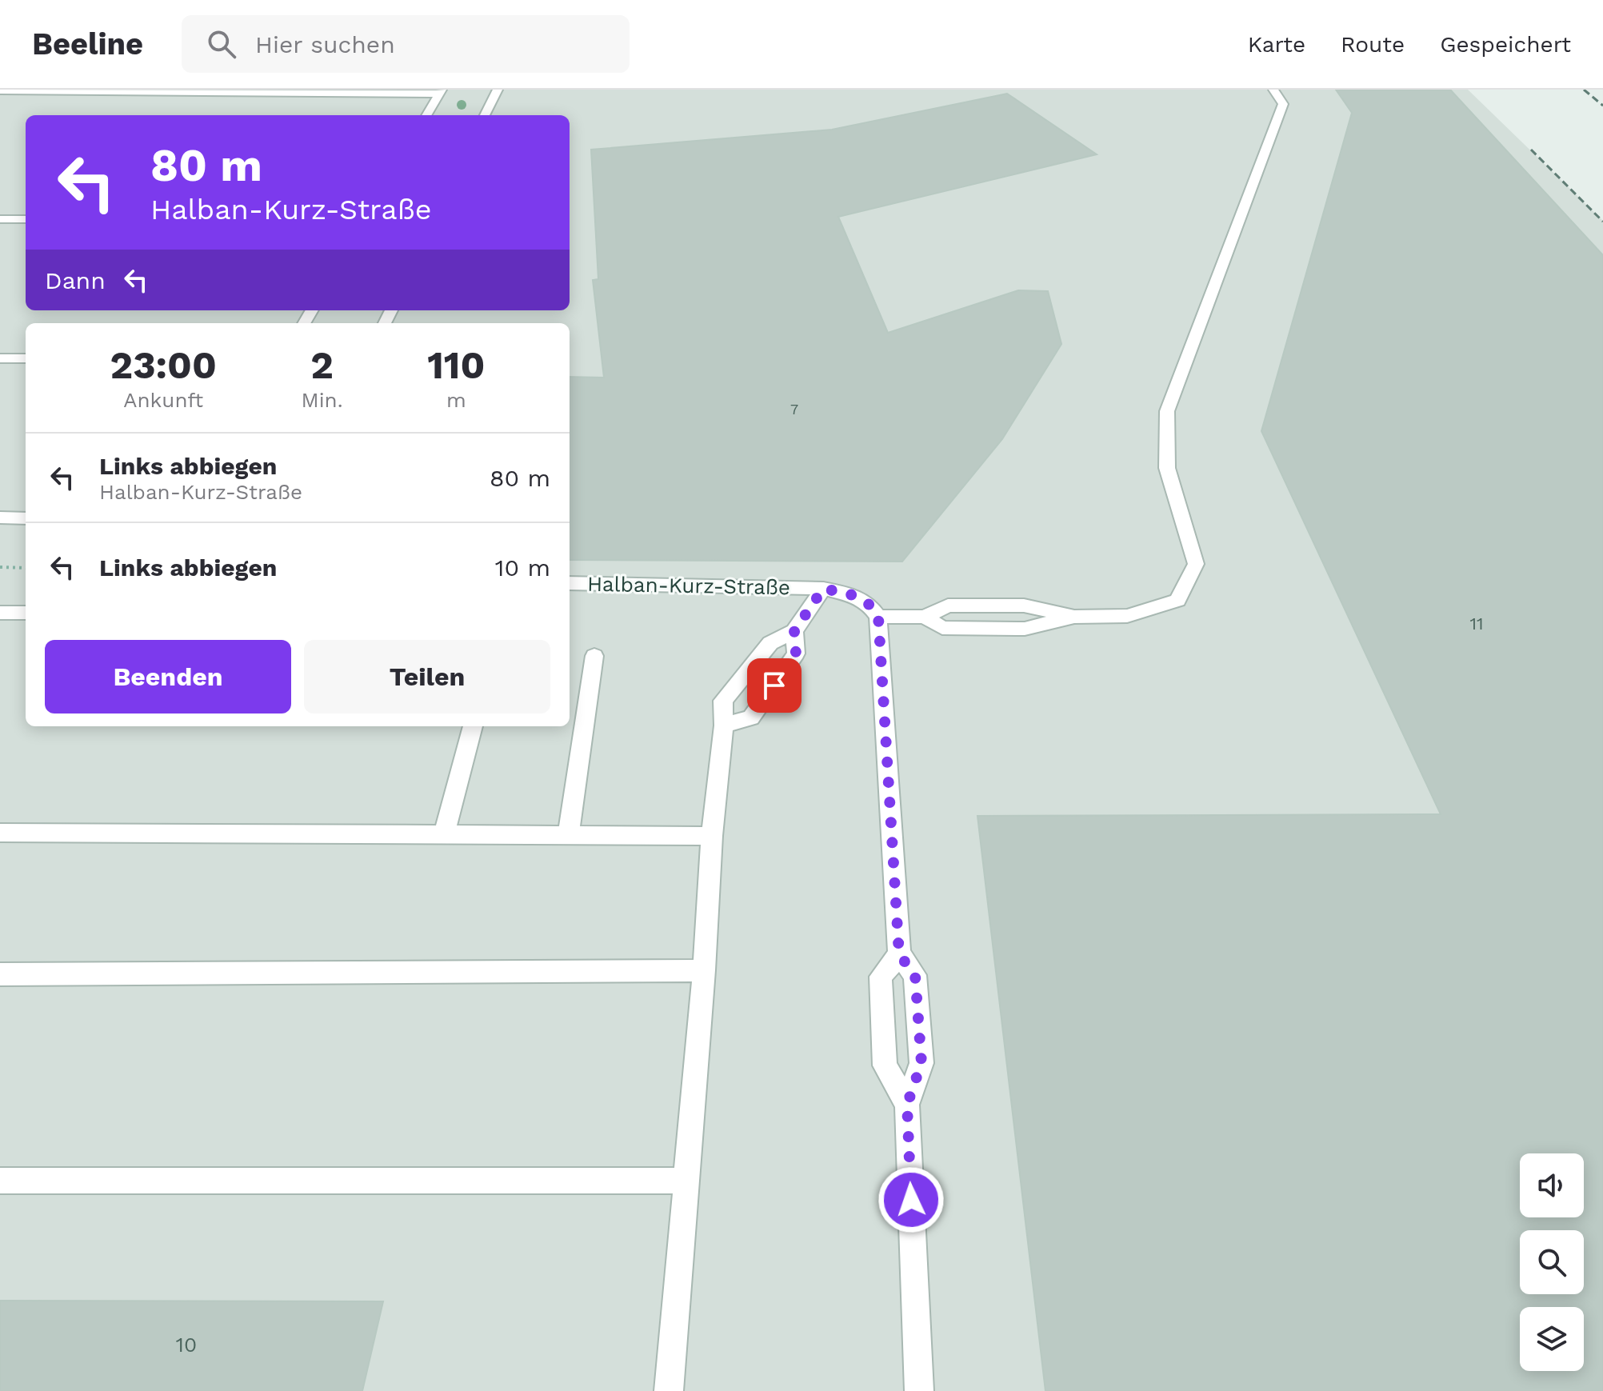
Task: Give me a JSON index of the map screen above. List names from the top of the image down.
{
  "streets": {
    "street": ["Halban-Kurz-Straße"]
  },
  "house_numbers": ["7", "11", "10"],
  "page": {
    "header": "Beeline",
    "search": "Hier suchen",
    "nav": ["Karte", "Route", "Gespeichert"],
    "turn": ["80 m", "Halban-Kurz-Straße"],
    "then": "Dann",
    "eta": [
      "23:00",
      "Ankunft",
      "2",
      "Min.",
      "110",
      "m"
    ],
    "list": [
      {
        "name": "Links abbiegen",
        "note": "Halban-Kurz-Straße",
        "value": "80 m"
      },
      {
        "name": "Links abbiegen",
        "value": "10 m"
      }
    ],
    "buttons": ["Beenden", "Teilen"]
  }
}
